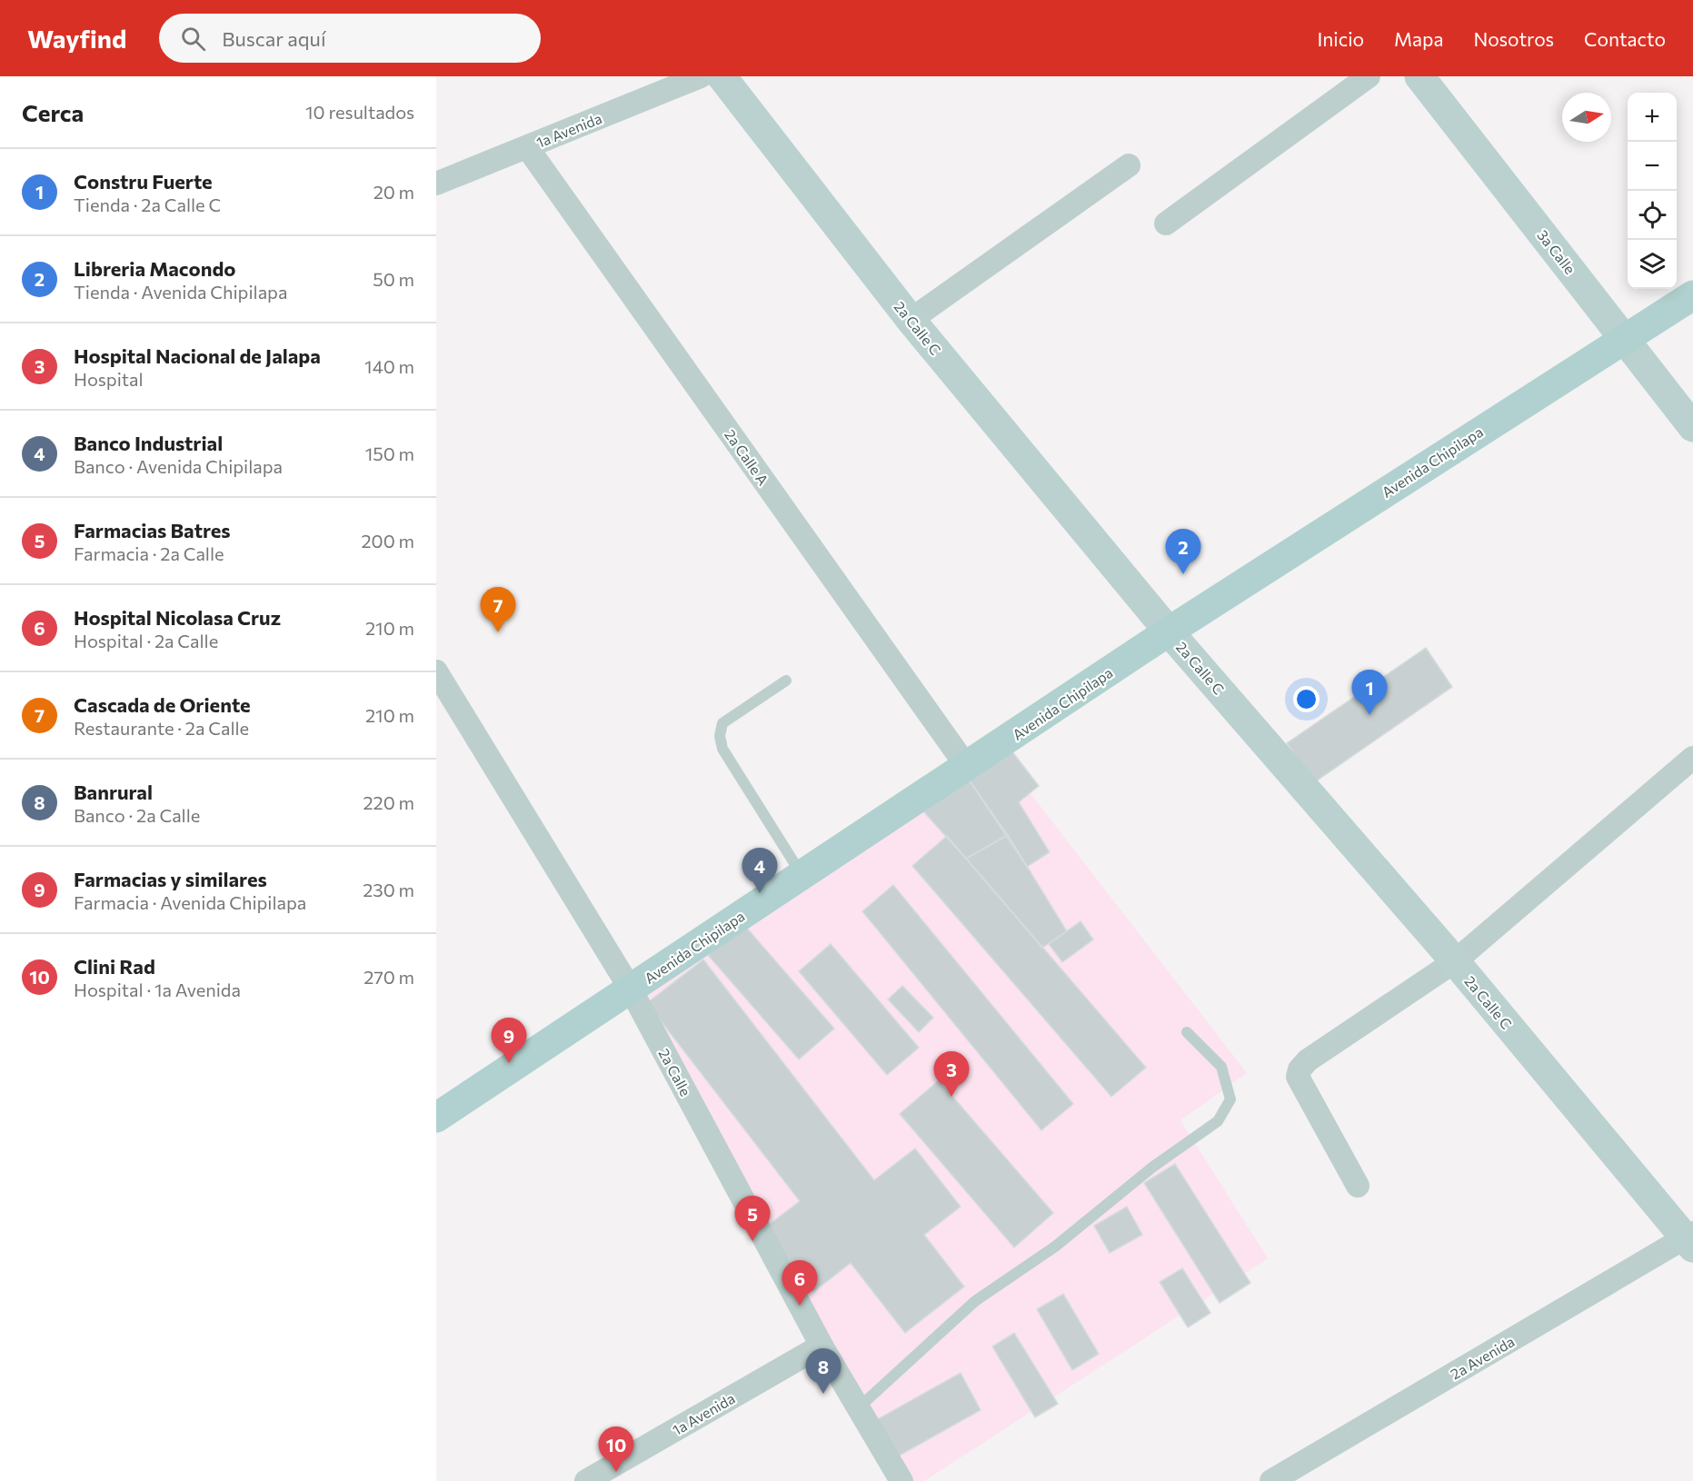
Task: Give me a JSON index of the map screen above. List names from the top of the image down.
{
  "streets": {
    "main road": ["3a Calle", "2a Calle C", "Avenida Chipilapa"],
    "street": [
      "1a Avenida",
      "2a Calle A",
      "2a Calle",
      "2a Avenida"
    ]
  },
  "crossings": [
    ["1a Avenida", "2a Calle A"],
    ["1a Avenida", "2a Calle"],
    ["3a Calle", "Avenida Chipilapa"],
    ["2a Calle C", "Avenida Chipilapa"],
    ["2a Calle C", "2a Avenida"],
    ["2a Calle A", "Avenida Chipilapa"],
    ["Avenida Chipilapa", "2a Calle"]
  ],
  "north": "right",
  "page": {
    "header": "Wayfind",
    "search": "Buscar aquí",
    "nav": [
      "Inicio",
      "Mapa",
      "Nosotros",
      "Contacto"
    ],
    "heading": ["Cerca", "10 resultados"],
    "map_buttons": ["+", "−"],
    "list": [
      {
        "mark": "1",
        "name": "Constru Fuerte",
        "note": "Tienda · 2a Calle C",
        "value": "20 m"
      },
      {
        "mark": "2",
        "name": "Libreria Macondo",
        "note": "Tienda · Avenida Chipilapa",
        "value": "50 m"
      },
      {
        "mark": "3",
        "name": "Hospital Nacional de Jalapa",
        "note": "Hospital",
        "value": "140 m"
      },
      {
        "mark": "4",
        "name": "Banco Industrial",
        "note": "Banco · Avenida Chipilapa",
        "value": "150 m"
      },
      {
        "mark": "5",
        "name": "Farmacias Batres",
        "note": "Farmacia · 2a Calle",
        "value": "200 m"
      },
      {
        "mark": "6",
        "name": "Hospital Nicolasa Cruz",
        "note": "Hospital · 2a Calle",
        "value": "210 m"
      },
      {
        "mark": "7",
        "name": "Cascada de Oriente",
        "note": "Restaurante · 2a Calle",
        "value": "210 m"
      },
      {
        "mark": "8",
        "name": "Banrural",
        "note": "Banco · 2a Calle",
        "value": "220 m"
      },
      {
        "mark": "9",
        "name": "Farmacias y similares",
        "note": "Farmacia · Avenida Chipilapa",
        "value": "230 m"
      },
      {
        "mark": "10",
        "name": "Clini Rad",
        "note": "Hospital · 1a Avenida",
        "value": "270 m"
      }
    ],
    "pins": [
      "2",
      "7",
      "1",
      "4",
      "9",
      "3",
      "5",
      "6",
      "8",
      "10"
    ]
  }
}
